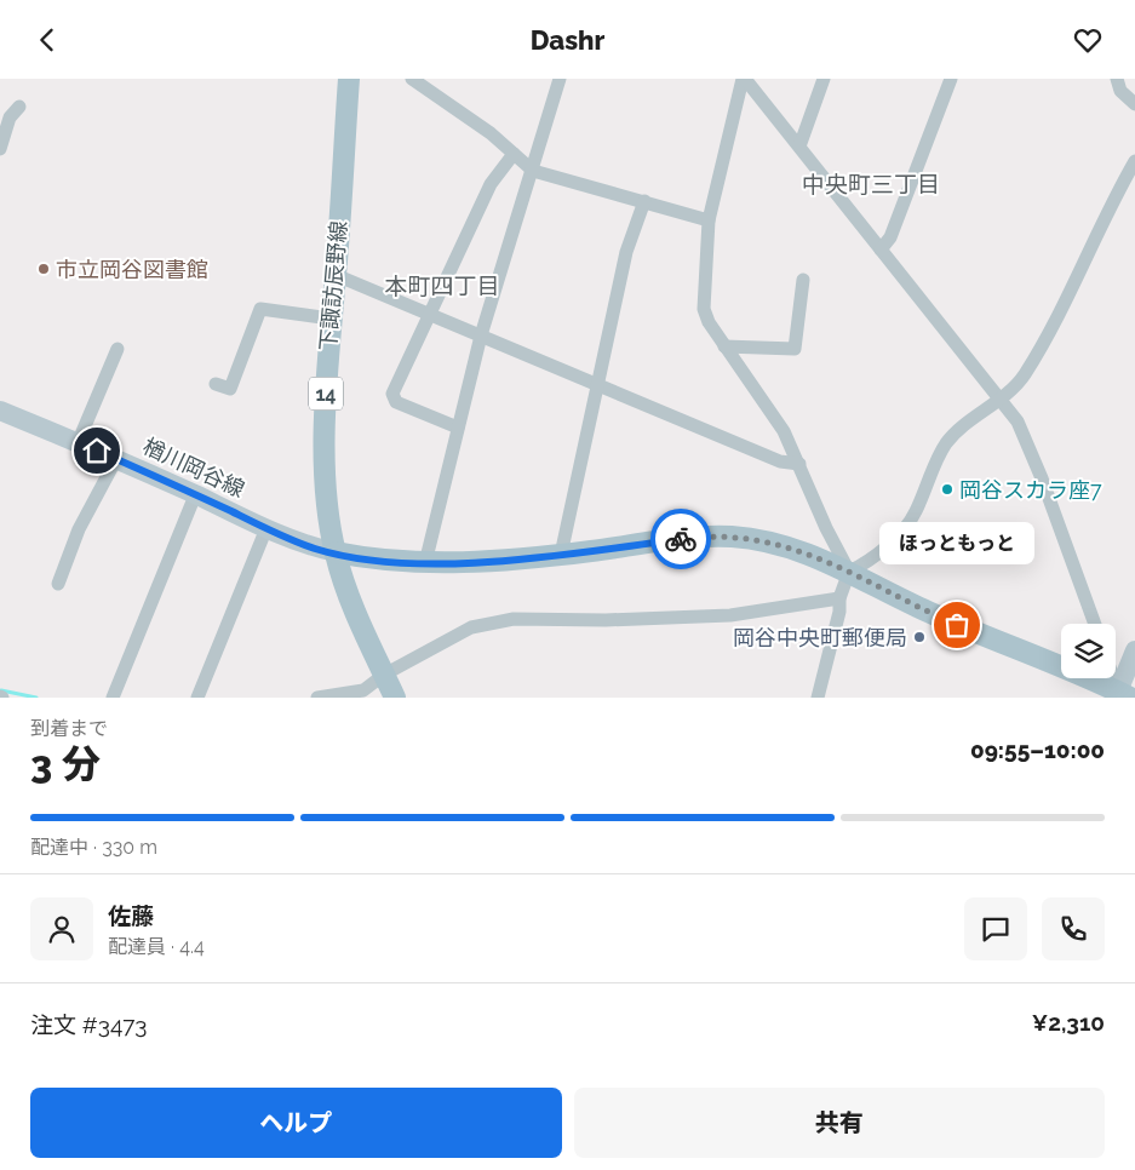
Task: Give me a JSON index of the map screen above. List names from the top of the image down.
{
  "streets": {
    "main road": ["下諏訪辰野線", "14", "楢川岡谷線"]
  },
  "crossings": [
    ["下諏訪辰野線", "楢川岡谷線"]
  ],
  "districts": ["中央町三丁目", "本町四丁目"],
  "places": [
    "市立岡谷図書館",
    "岡谷スカラ座7",
    "ほっともっと",
    "岡谷中央町郵便局"
  ],
  "page": {
    "header": "Dashr",
    "bubble": "ほっともっと",
    "heading": ["3 分", "到着まで", "09:55–10:00"],
    "panel": [
      "佐藤",
      "配達員 · 4.4",
      "注文 #3473",
      "¥2,310"
    ],
    "bar": "配達中 · 330 m",
    "buttons": ["ヘルプ", "共有"]
  }
}
